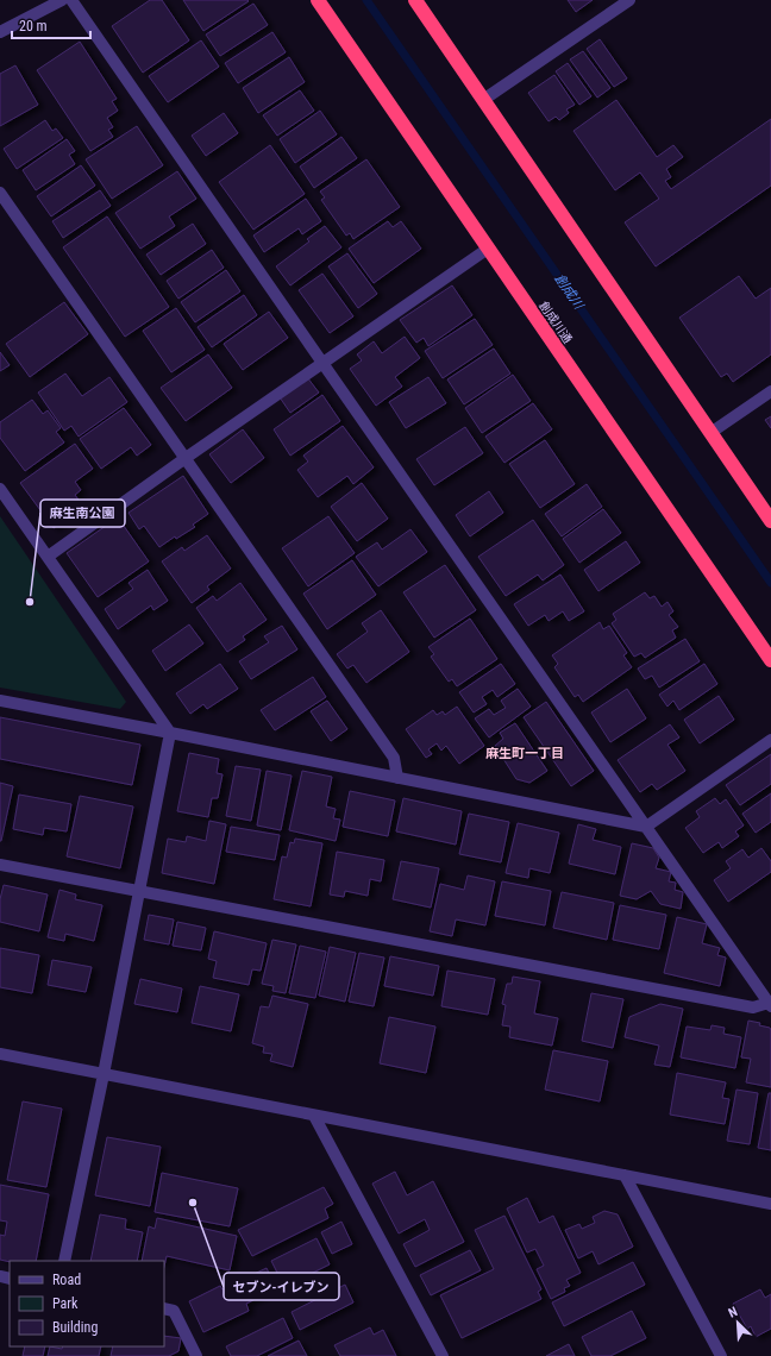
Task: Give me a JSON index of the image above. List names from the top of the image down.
{
  "streets": {
    "highway": ["創成川通"]
  },
  "districts": ["麻生町一丁目"],
  "water": ["創成川"],
  "places": ["麻生南公園", "セブン-イレブン"],
  "legend": ["Road", "Park", "Building"],
  "scale_bar": "20 m",
  "north": "top left"
}
